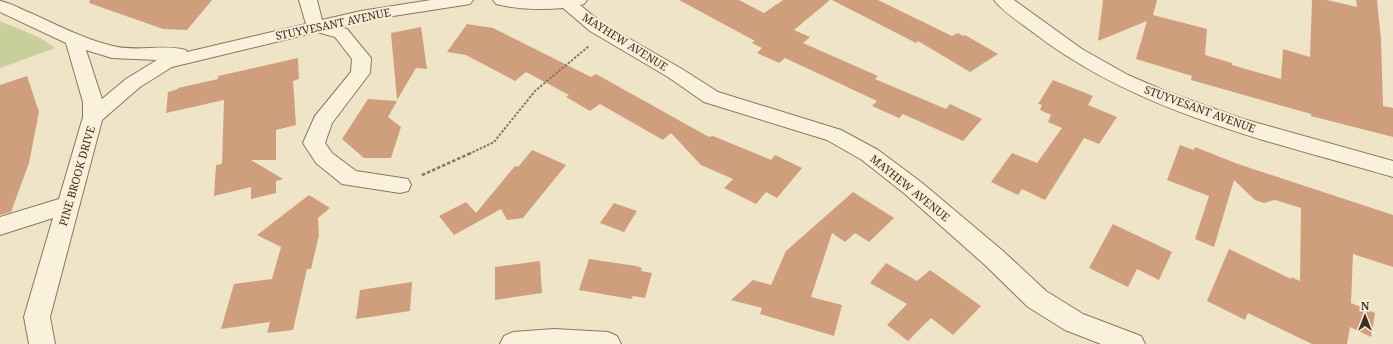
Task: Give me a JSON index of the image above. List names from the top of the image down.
{
  "streets": {
    "street": ["STUYVESANT AVENUE", "MAYHEW AVENUE", "PINE BROOK DRIVE"]
  },
  "crossings": [
    ["STUYVESANT AVENUE", "PINE BROOK DRIVE"]
  ],
  "north": "top"
}
